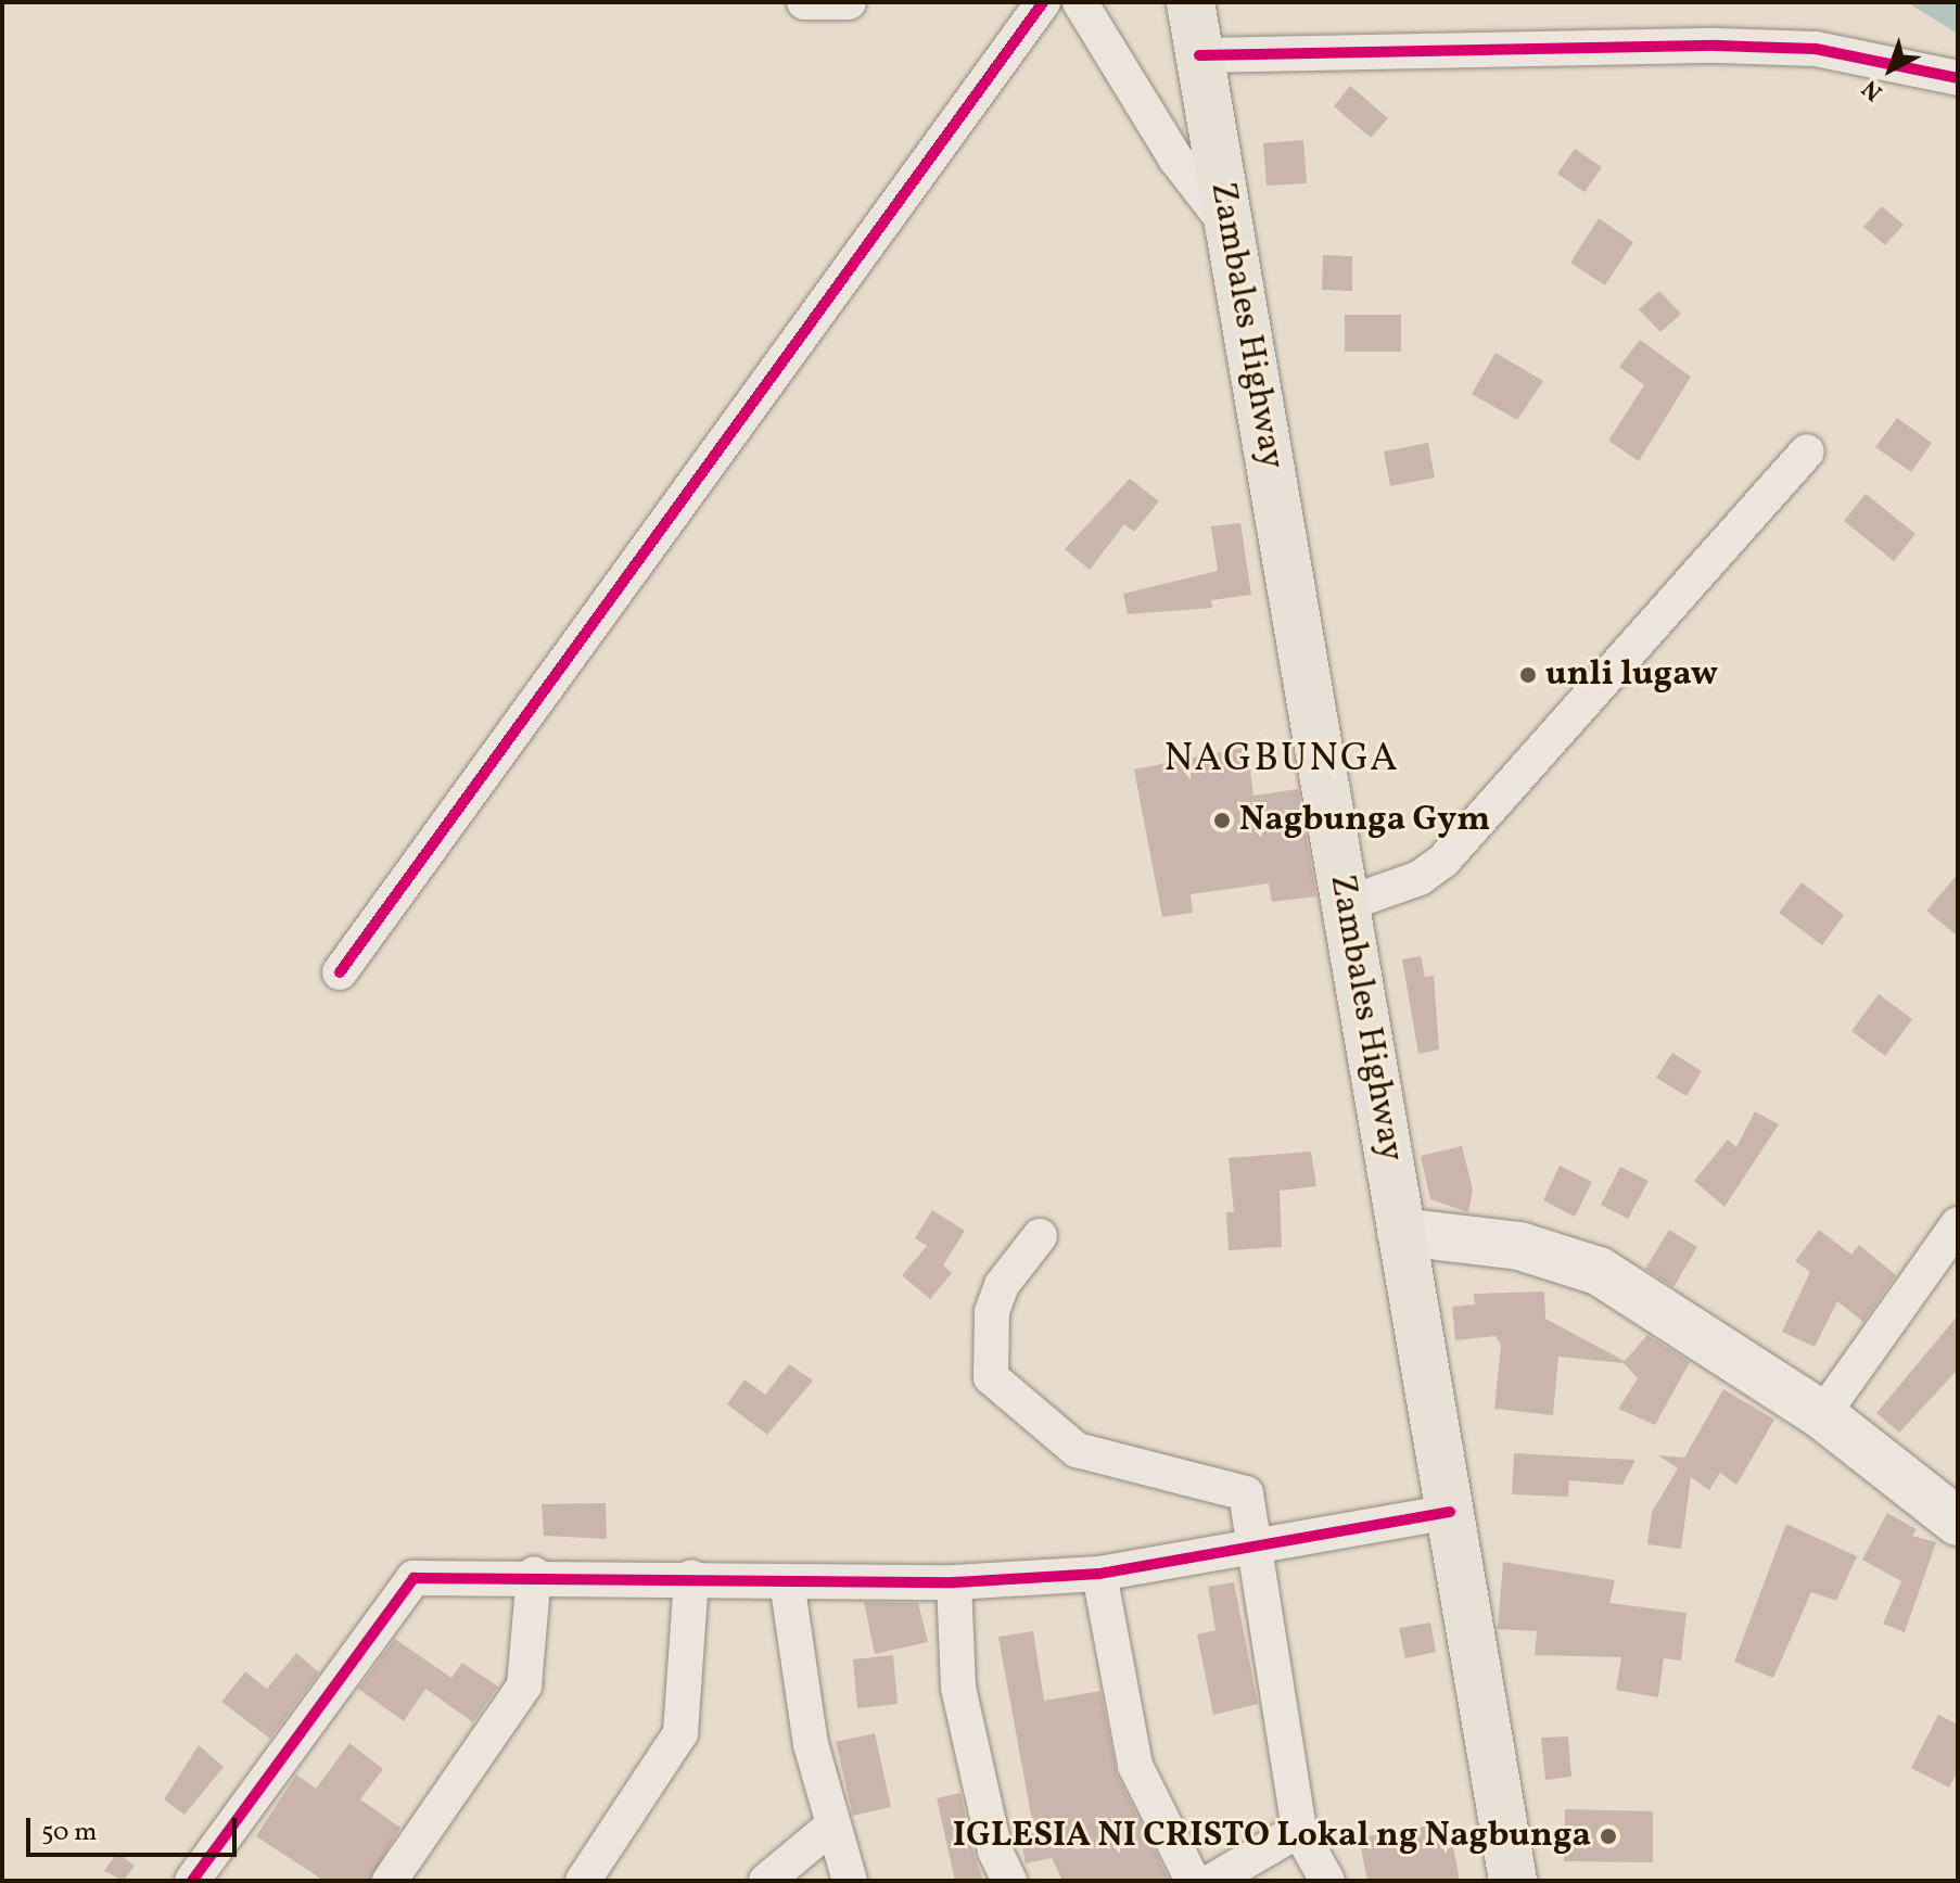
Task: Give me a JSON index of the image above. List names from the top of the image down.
{
  "streets": {
    "main road": ["Zambales Highway"]
  },
  "districts": ["NAGBUNGA"],
  "places": ["unli lugaw", "Nagbunga Gym", "IGLESIA NI CRISTO Lokal ng Nagbunga"],
  "scale_bar": "50 m",
  "north": "bottom left"
}
